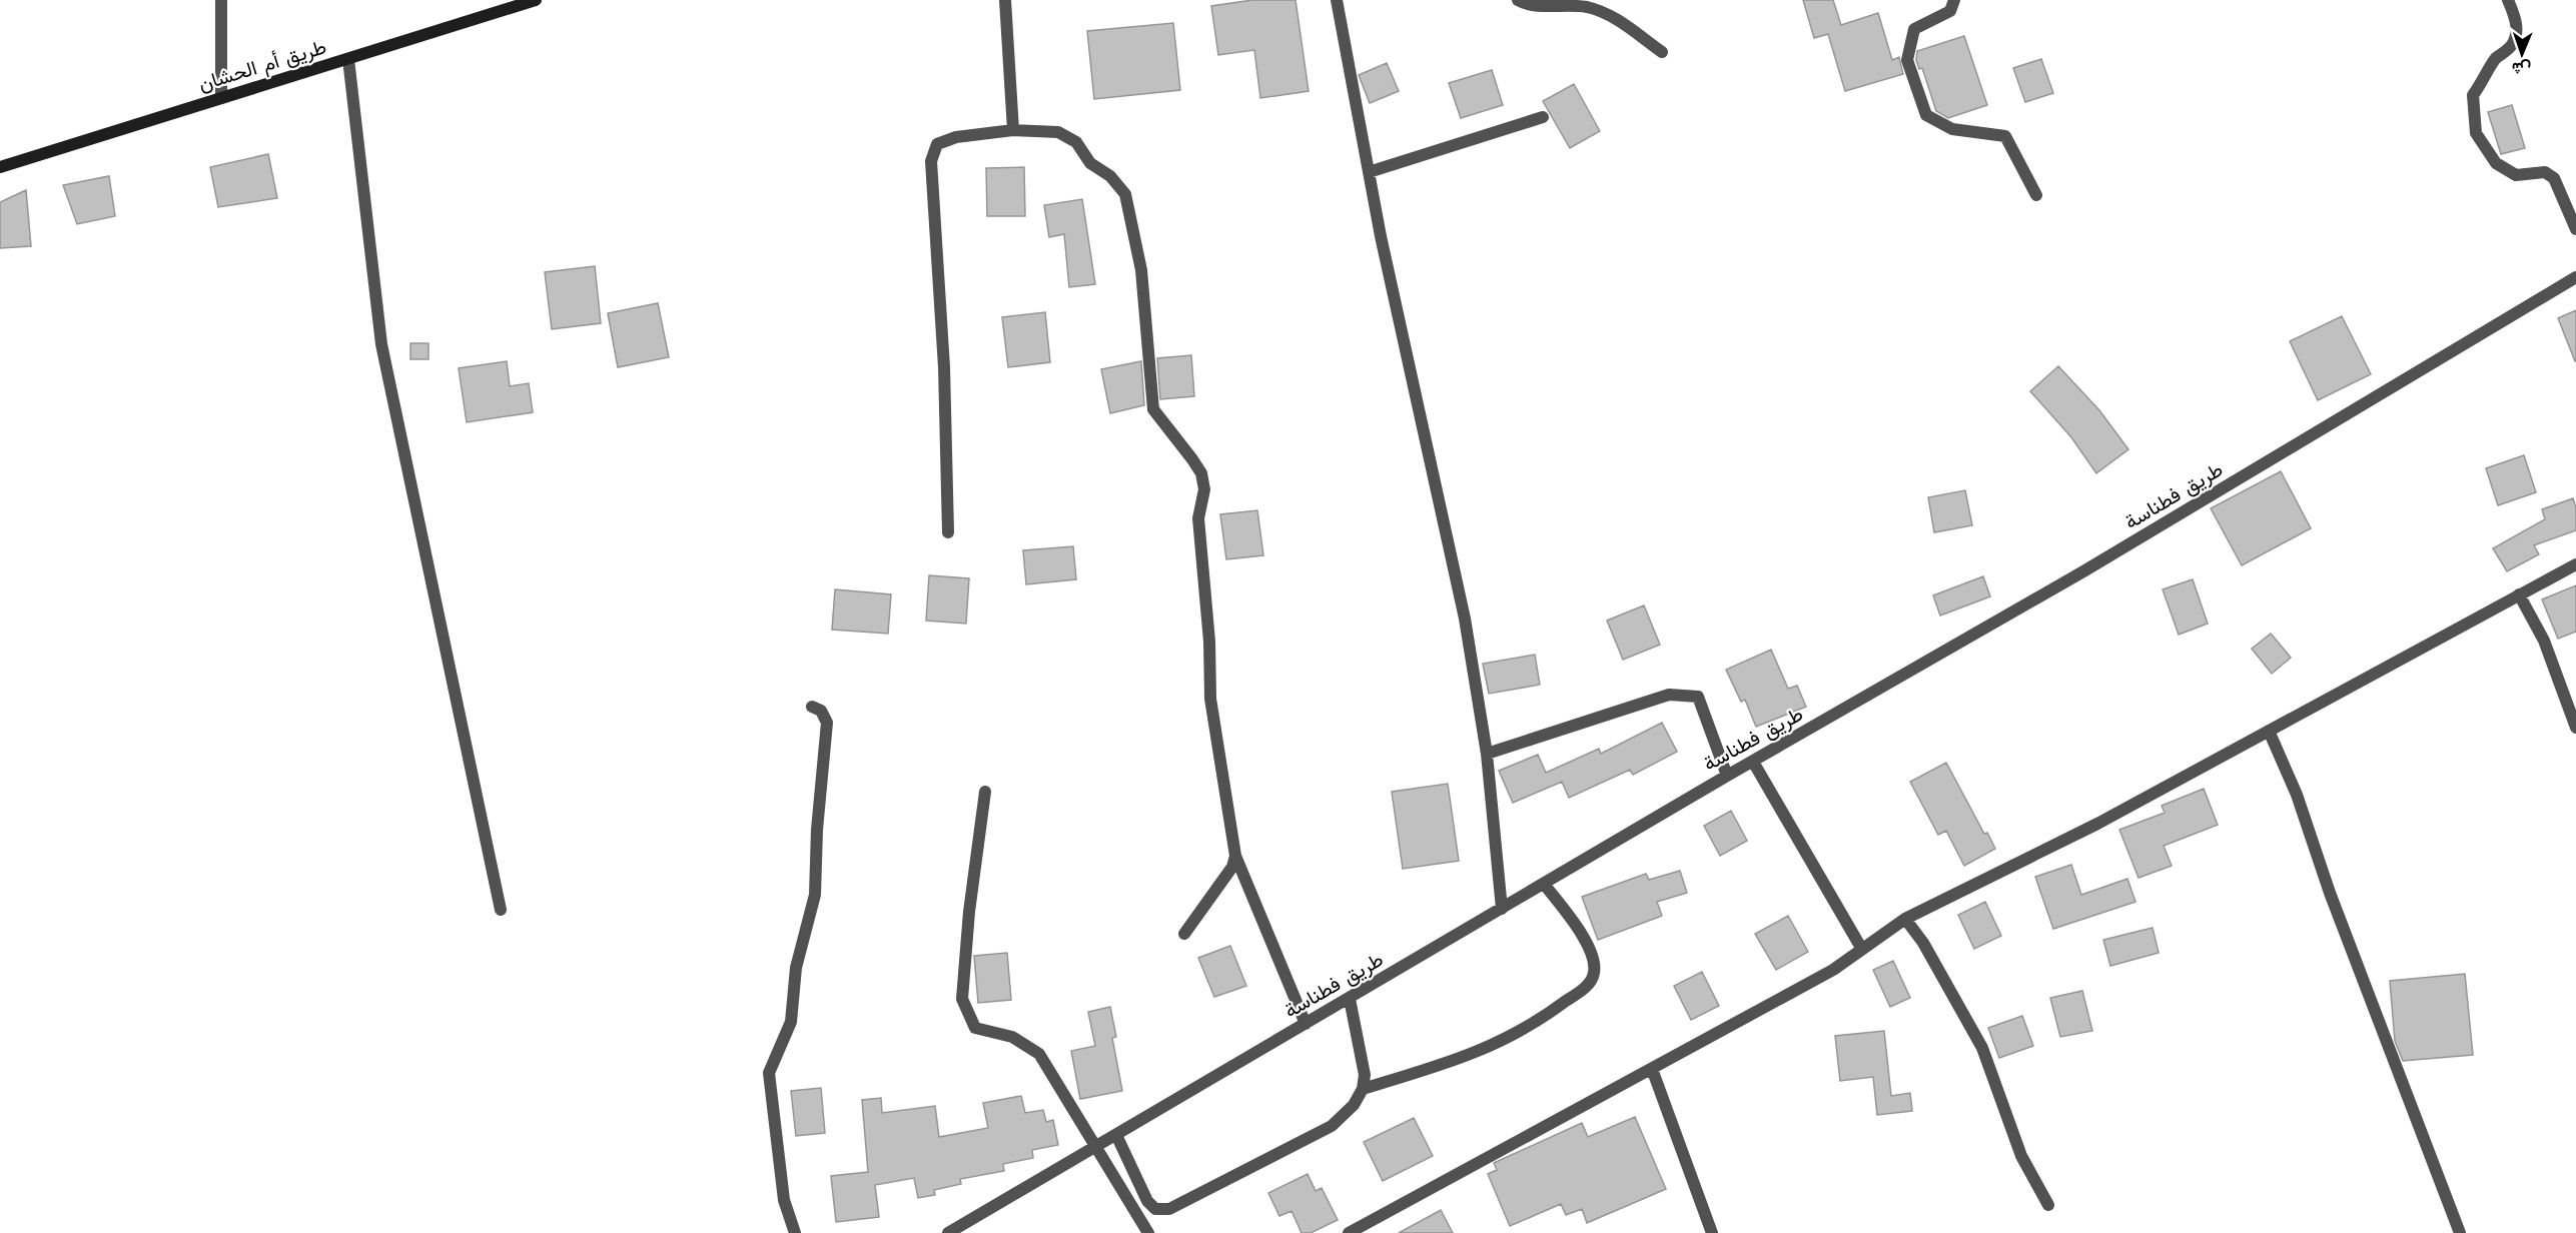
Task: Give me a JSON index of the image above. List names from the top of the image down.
{
  "streets": {
    "street": ["طريق أم الحشان", "طريق فطناسة"]
  },
  "north": "bottom"
}
